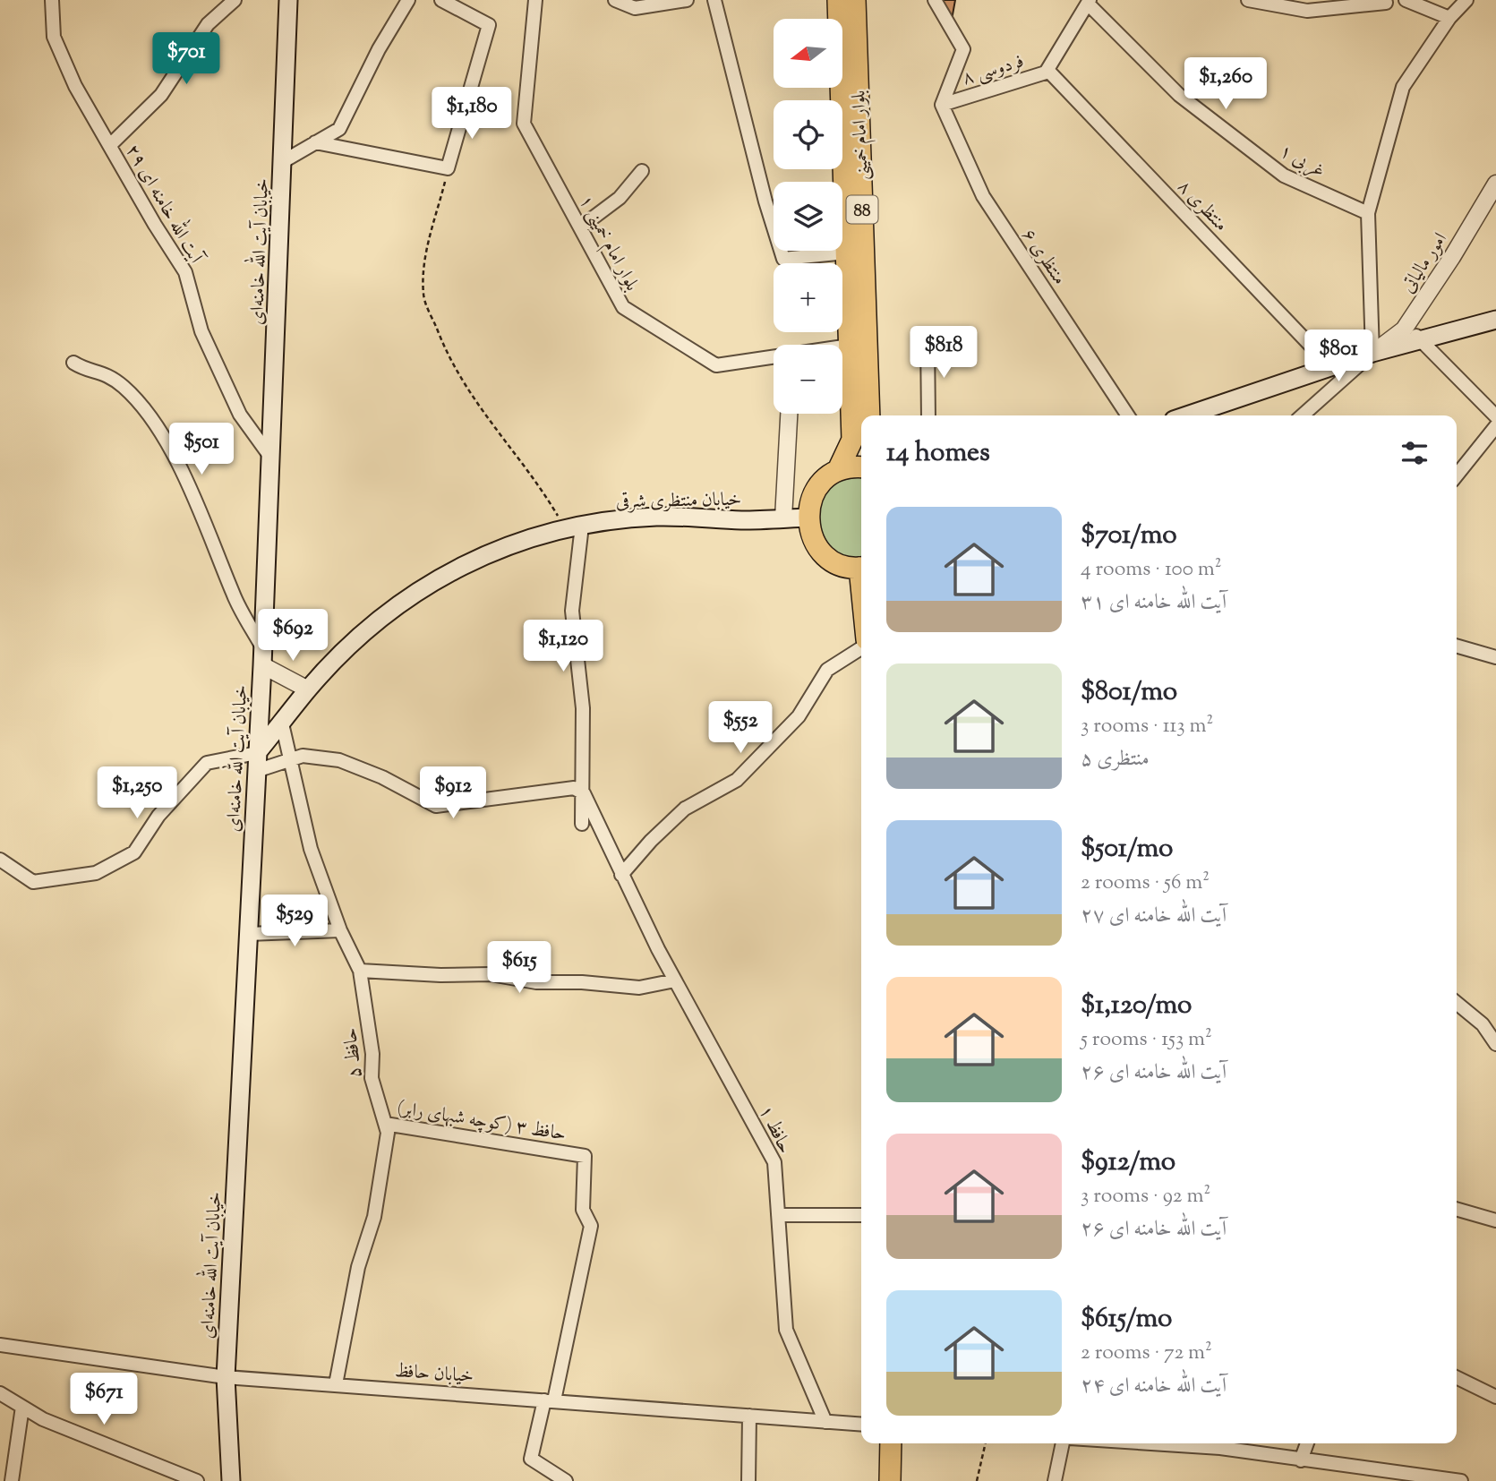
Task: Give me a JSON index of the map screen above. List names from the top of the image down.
{
  "streets": {
    "main road": [
      "بلوار امام خمینی",
      "88",
      "خیابان آیت الله خامنه‌ای",
      "خیابان منتظری شرقی"
    ],
    "street": [
      "فردوسی ۸",
      "غربی ۱",
      "آیت الله خامنه ای ۲۹",
      "منتظری ۸",
      "بلوار امام خمینی ۱",
      "منتظری ۶",
      "امور مالیاتی",
      "حافظ ۵",
      "حافظ ۳ (کوچه شبهای رابر)",
      "حافظ ۱",
      "خیابان حافظ"
    ]
  },
  "crossings": [
    ["فردوسی ۸", "غربی ۱"],
    ["فردوسی ۸", "منتظری ۸"],
    ["فردوسی ۸", "منتظری ۶"],
    ["بلوار امام خمینی", "88"],
    ["بلوار امام خمینی", "بلوار امام خمینی ۱"],
    ["آیت الله خامنه ای ۲۹", "خیابان آیت الله خامنه‌ای"],
    ["88", "خیابان منتظری شرقی"],
    ["خیابان آیت الله خامنه‌ای", "خیابان منتظری شرقی"],
    ["خیابان آیت الله خامنه‌ای", "خیابان حافظ"],
    ["خیابان منتظری شرقی", "حافظ ۵"],
    ["حافظ ۵", "حافظ ۳ (کوچه شبهای رابر)"],
    ["حافظ ۵", "خیابان حافظ"],
    ["حافظ ۳ (کوچه شبهای رابر)", "خیابان حافظ"],
    ["حافظ ۱", "خیابان حافظ"]
  ],
  "north": "left",
  "page": {
    "map_buttons": ["+", "−"],
    "price": [
      "$701",
      "$1,260",
      "$1,180",
      "$818",
      "$801",
      "$501",
      "$692",
      "$1,120",
      "$552",
      "$1,250",
      "$912",
      "$529",
      "$615",
      "$671"
    ],
    "heading": "14 homes",
    "list": [
      {
        "name": "$701/mo",
        "note": "4 rooms · 100 m² · آیت الله خامنه ای ۳۱"
      },
      {
        "name": "$801/mo",
        "note": "3 rooms · 113 m² · منتظری ۵"
      },
      {
        "name": "$501/mo",
        "note": "2 rooms · 56 m² · آیت الله خامنه ای ۲۷"
      },
      {
        "name": "$1,120/mo",
        "note": "5 rooms · 153 m² · آیت الله خامنه ای ۲۶"
      },
      {
        "name": "$912/mo",
        "note": "3 rooms · 92 m² · آیت الله خامنه ای ۲۶"
      },
      {
        "name": "$615/mo",
        "note": "2 rooms · 72 m² · آیت الله خامنه ای ۲۴"
      }
    ]
  }
}
